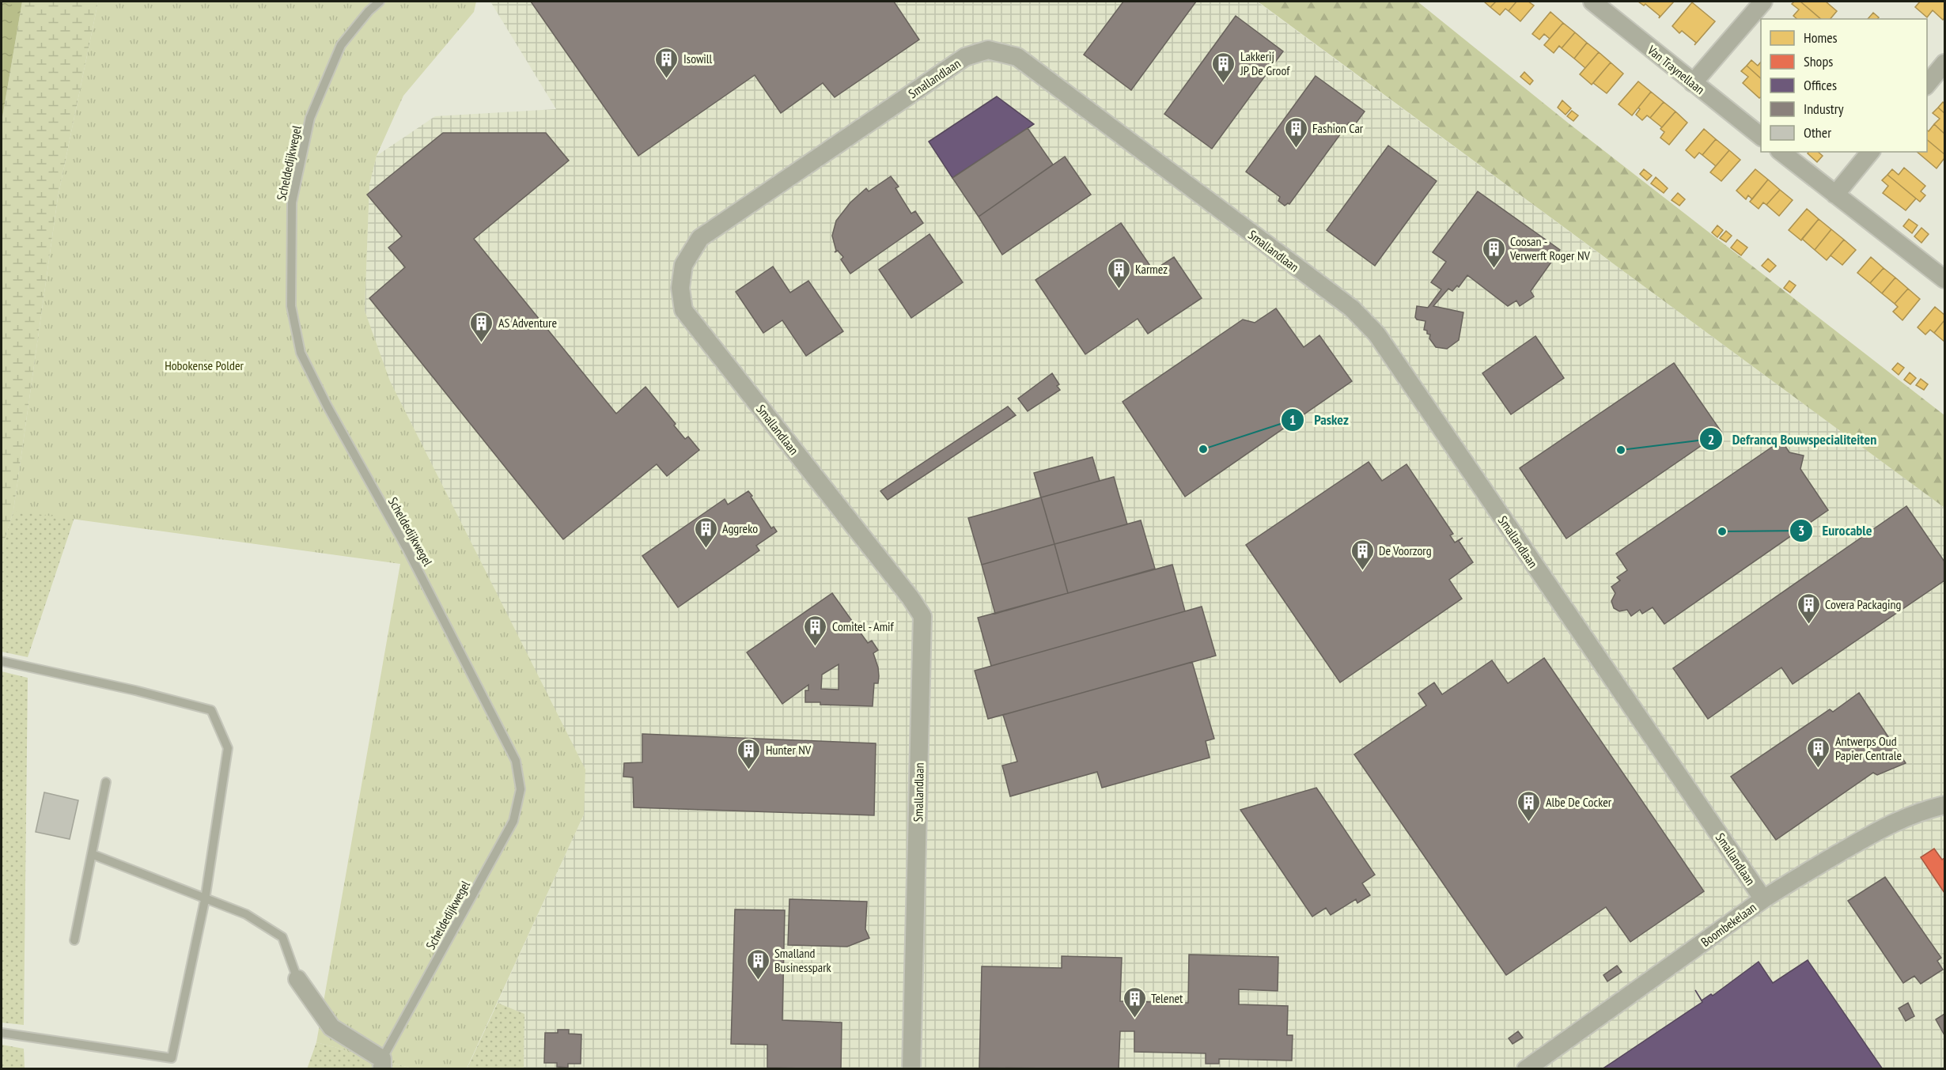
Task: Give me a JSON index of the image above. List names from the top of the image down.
{
  "streets": {
    "street": ["Van Traynellaan", "Smallandlaan", "Boombekelaan"],
    "lane": ["Scheldedijkwegel"]
  },
  "crossings": [
    ["Smallandlaan", "Boombekelaan"]
  ],
  "parks": ["Hobokense Polder"],
  "places": {
    "building": [
      "Isowill",
      "Lakkerij JP De Groof",
      "Fashion Car",
      "Coosan - Verwerft Roger NV",
      "Karmez",
      "AS Adventure",
      "Aggreko",
      "De Voorzorg",
      "Covera Packaging",
      "Comitel - Amif",
      "Antwerps Oud Papier Centrale",
      "Hunter NV",
      "Albe De Cocker",
      "Smalland Businesspark",
      "Telenet"
    ],
    "other": ["Paskez", "Defrancq Bouwspecialiteiten", "Eurocable"]
  },
  "legend": [
    "Homes",
    "Shops",
    "Offices",
    "Industry",
    "Other"
  ]
}
